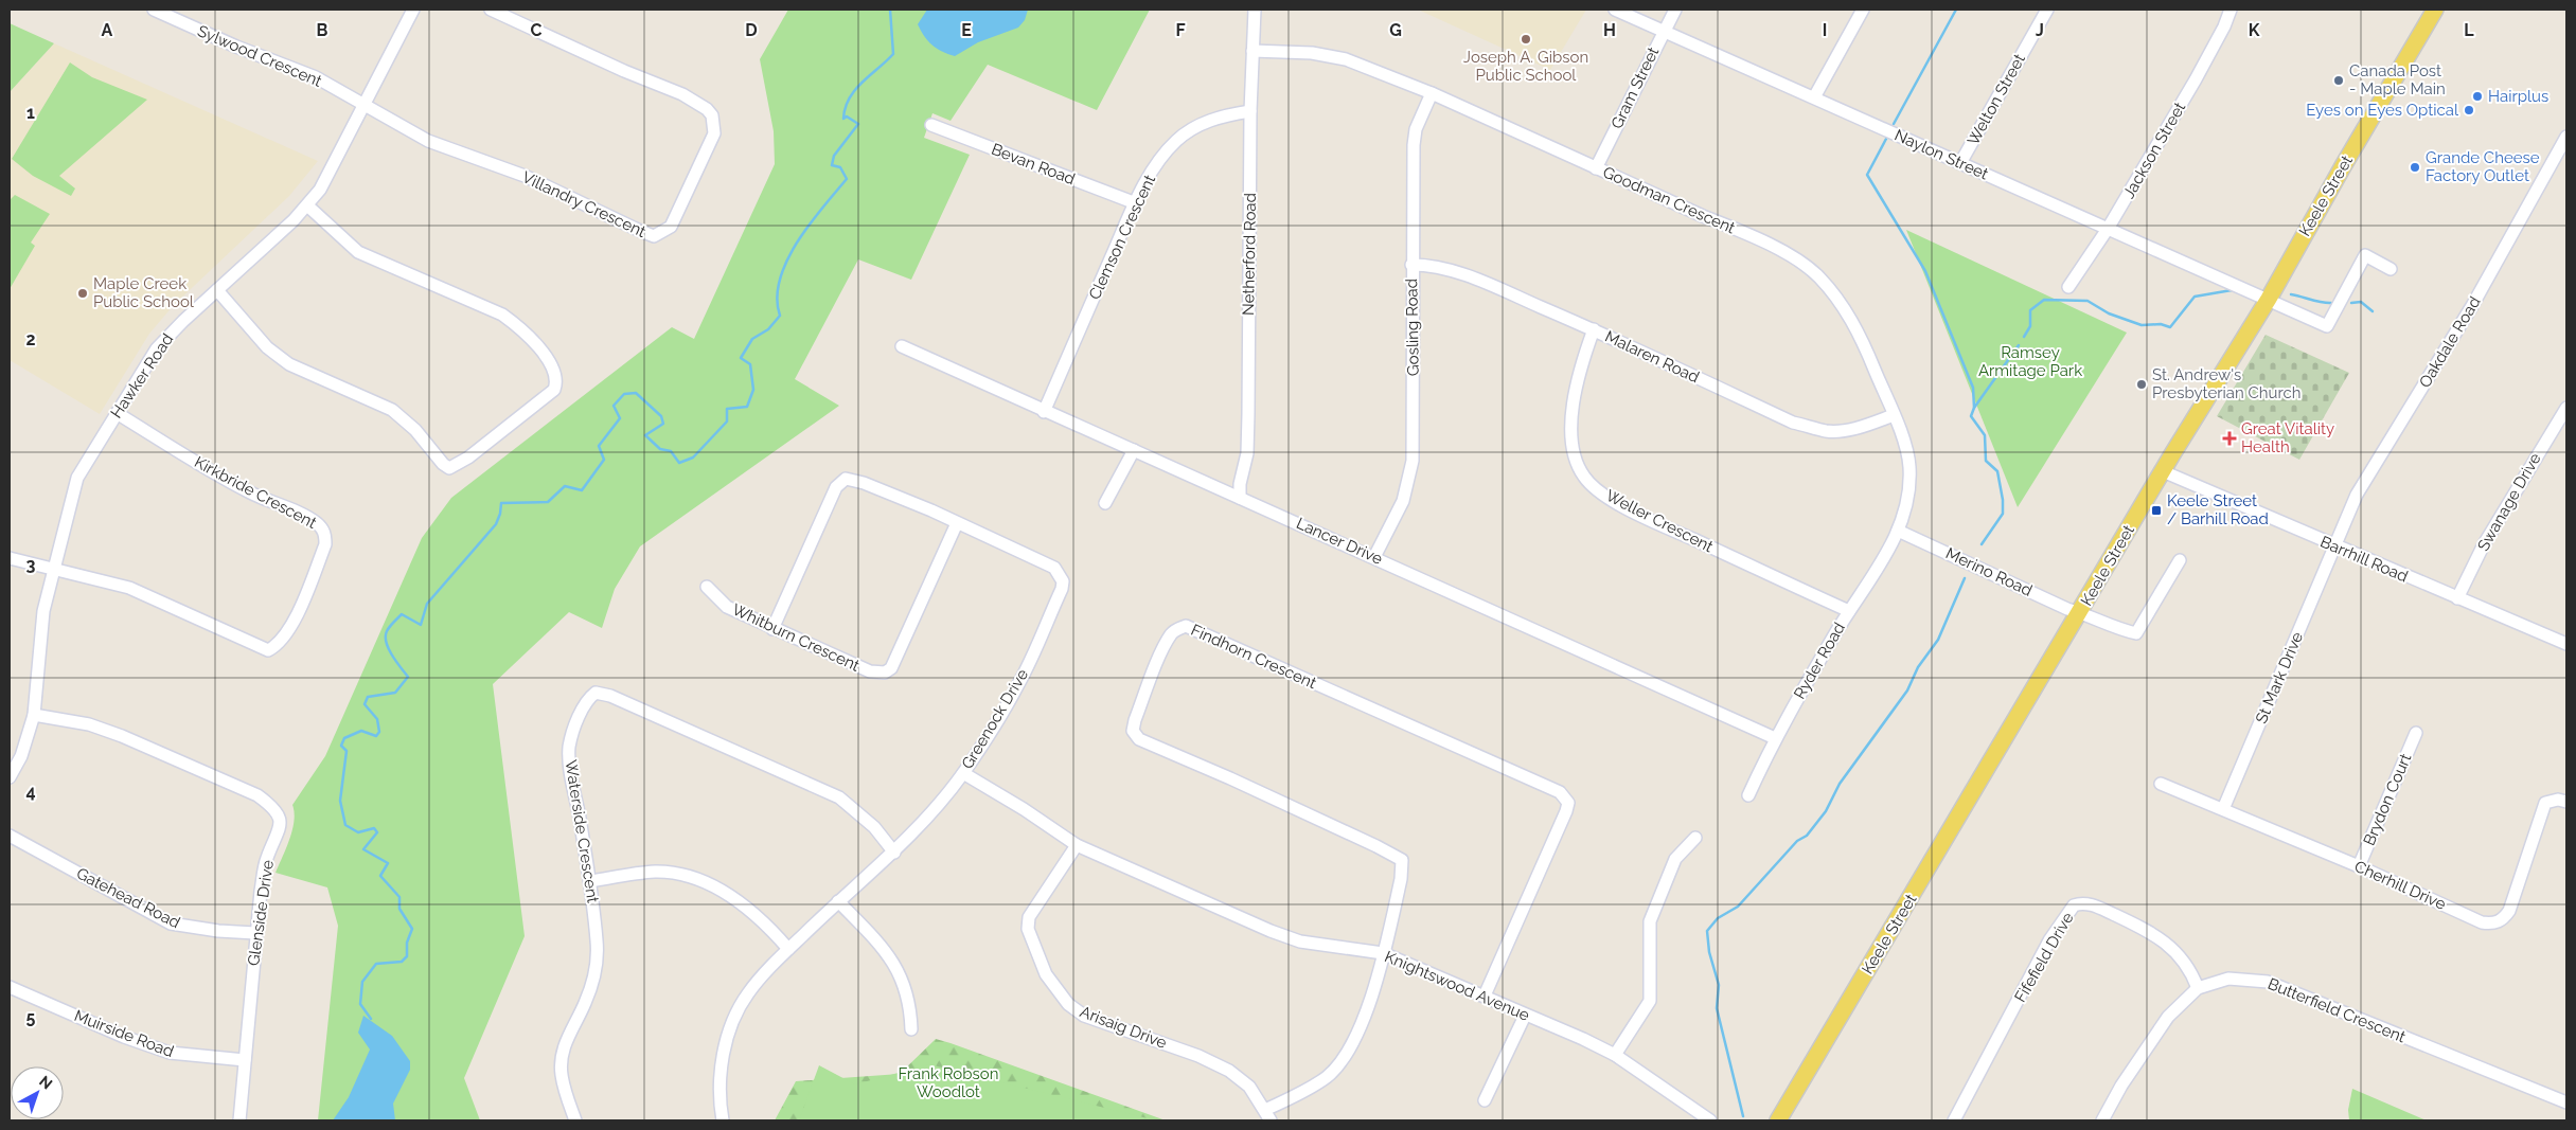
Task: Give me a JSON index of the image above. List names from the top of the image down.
{
  "streets": {
    "main road": ["Keele Street"],
    "street": [
      "Sylwood Crescent",
      "Gram Street",
      "Welton Street",
      "Jackson Street",
      "Naylon Street",
      "Bevan Road",
      "Goodman Crescent",
      "Villandry Crescent",
      "Clemson Crescent",
      "Netherford Road",
      "Gosling Road",
      "Oakdale Road",
      "Malaren Road",
      "Hawker Road",
      "Kirkbride Crescent",
      "Swanage Drive",
      "Weller Crescent",
      "Lancer Drive",
      "Barrhill Road",
      "Merino Road",
      "Whitburn Crescent",
      "Findhorn Crescent",
      "Ryder Road",
      "St Mark Drive",
      "Greenock Drive",
      "Brydon Court",
      "Waterside Crescent",
      "Cherhill Drive",
      "Gatehead Road",
      "Glenside Drive",
      "Fifefield Drive",
      "Knightswood Avenue",
      "Butterfield Crescent",
      "Arisaig Drive",
      "Muirside Road"
    ]
  },
  "crossings": [
    ["Sylwood Crescent", "Villandry Crescent"],
    ["Sylwood Crescent", "Hawker Road"],
    ["Gram Street", "Naylon Street"],
    ["Gram Street", "Goodman Crescent"],
    ["Welton Street", "Naylon Street"],
    ["Jackson Street", "Naylon Street"],
    ["Naylon Street", "Keele Street"],
    ["Bevan Road", "Clemson Crescent"],
    ["Keele Street", "Barrhill Road"],
    ["Keele Street", "Merino Road"],
    ["Goodman Crescent", "Netherford Road"],
    ["Goodman Crescent", "Gosling Road"],
    ["Goodman Crescent", "Malaren Road"],
    ["Goodman Crescent", "Merino Road"],
    ["Goodman Crescent", "Ryder Road"],
    ["Villandry Crescent", "Hawker Road"],
    ["Clemson Crescent", "Netherford Road"],
    ["Clemson Crescent", "Lancer Drive"],
    ["Netherford Road", "Lancer Drive"],
    ["Gosling Road", "Malaren Road"],
    ["Gosling Road", "Lancer Drive"],
    ["Oakdale Road", "Barrhill Road"],
    ["Oakdale Road", "St Mark Drive"],
    ["Malaren Road", "Weller Crescent"],
    ["Hawker Road", "Kirkbride Crescent"],
    ["Hawker Road", "Glenside Drive"],
    ["Swanage Drive", "Barrhill Road"],
    ["Weller Crescent", "Ryder Road"],
    ["Lancer Drive", "Ryder Road"],
    ["Barrhill Road", "St Mark Drive"],
    ["Merino Road", "Ryder Road"],
    ["Whitburn Crescent", "Greenock Drive"],
    ["Findhorn Crescent", "Knightswood Avenue"],
    ["St Mark Drive", "Cherhill Drive"],
    ["Greenock Drive", "Waterside Crescent"],
    ["Greenock Drive", "Knightswood Avenue"],
    ["Brydon Court", "Cherhill Drive"],
    ["Gatehead Road", "Glenside Drive"],
    ["Glenside Drive", "Muirside Road"],
    ["Fifefield Drive", "Butterfield Crescent"],
    ["Knightswood Avenue", "Arisaig Drive"]
  ],
  "parks": ["Ramsey Armitage Park", "Frank Robson Woodlot"],
  "places": {
    "other": [
      "Joseph A. Gibson Public School",
      "Canada Post - Maple Main",
      "Hairplus",
      "Eyes on Eyes Optical",
      "Grande Cheese Factory Outlet",
      "Maple Creek Public School",
      "St. Andrew's Presbyterian Church"
    ],
    "health": ["Great Vitality Health"],
    "transit": ["Keele Street / Barhill Road"]
  },
  "north": "top right",
  "grid": {
    "columns": [
      "A",
      "B",
      "C",
      "D",
      "E",
      "F",
      "G",
      "H",
      "I",
      "J",
      "K",
      "L"
    ],
    "rows": [
      "1",
      "2",
      "3",
      "4",
      "5"
    ]
  }
}
